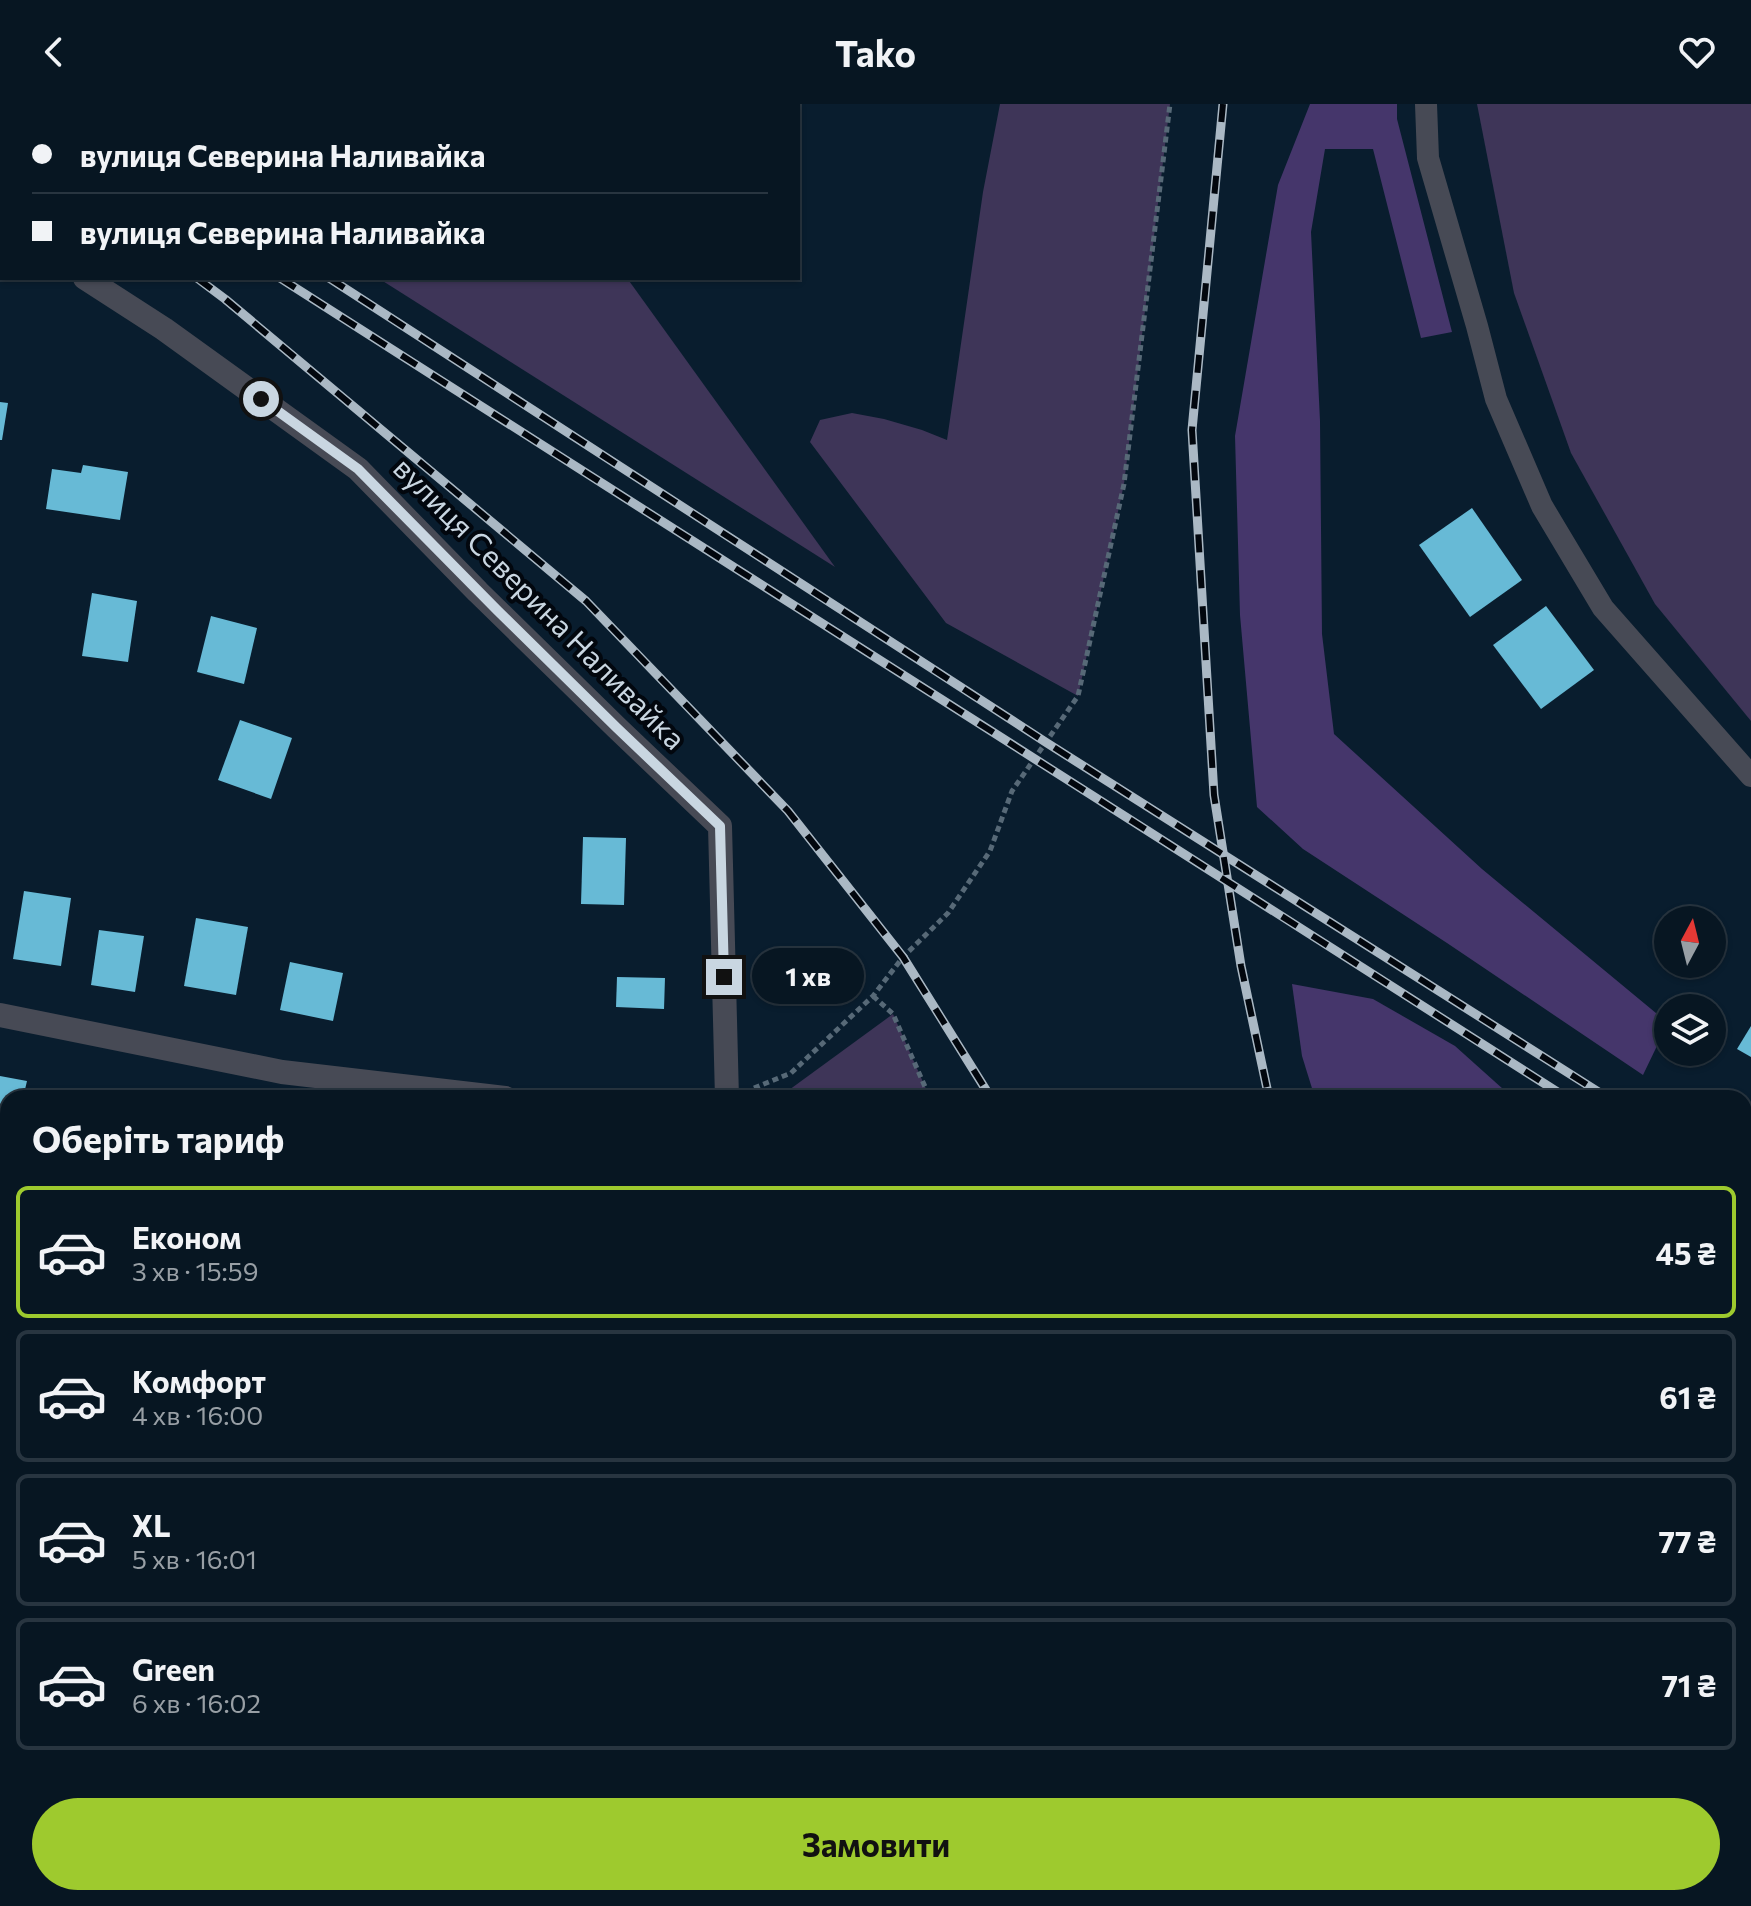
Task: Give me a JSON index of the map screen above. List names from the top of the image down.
{
  "streets": {
    "street": ["вулиця Северина Наливайка"]
  },
  "north": "top",
  "page": {
    "header": "Tako",
    "banner": ["вулиця Северина Наливайка", "вулиця Северина Наливайка"],
    "bubble": "1 хв",
    "heading": "Оберіть тариф",
    "list": [
      {
        "name": "Економ",
        "note": "3 хв · 15:59",
        "value": "45 ₴"
      },
      {
        "name": "Комфорт",
        "note": "4 хв · 16:00",
        "value": "61 ₴"
      },
      {
        "name": "XL",
        "note": "5 хв · 16:01",
        "value": "77 ₴"
      },
      {
        "name": "Green",
        "note": "6 хв · 16:02",
        "value": "71 ₴"
      }
    ],
    "buttons": "Замовити"
  }
}
